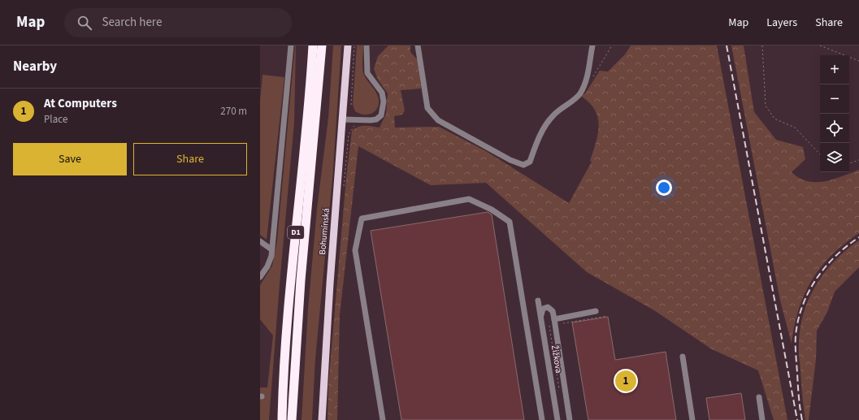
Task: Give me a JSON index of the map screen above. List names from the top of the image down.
{
  "streets": {
    "highway": ["D1"],
    "main road": ["Bohumínská"],
    "street": ["Žižkova"]
  },
  "page": {
    "header": "Map",
    "search": "Search here",
    "nav": ["Map", "Layers", "Share"],
    "heading": "Nearby",
    "map_buttons": ["+", "−"],
    "list": [
      {
        "mark": "1",
        "name": "At Computers",
        "note": "Place",
        "value": "270 m"
      }
    ],
    "buttons": ["Save", "Share"],
    "pins": "1"
  }
}
